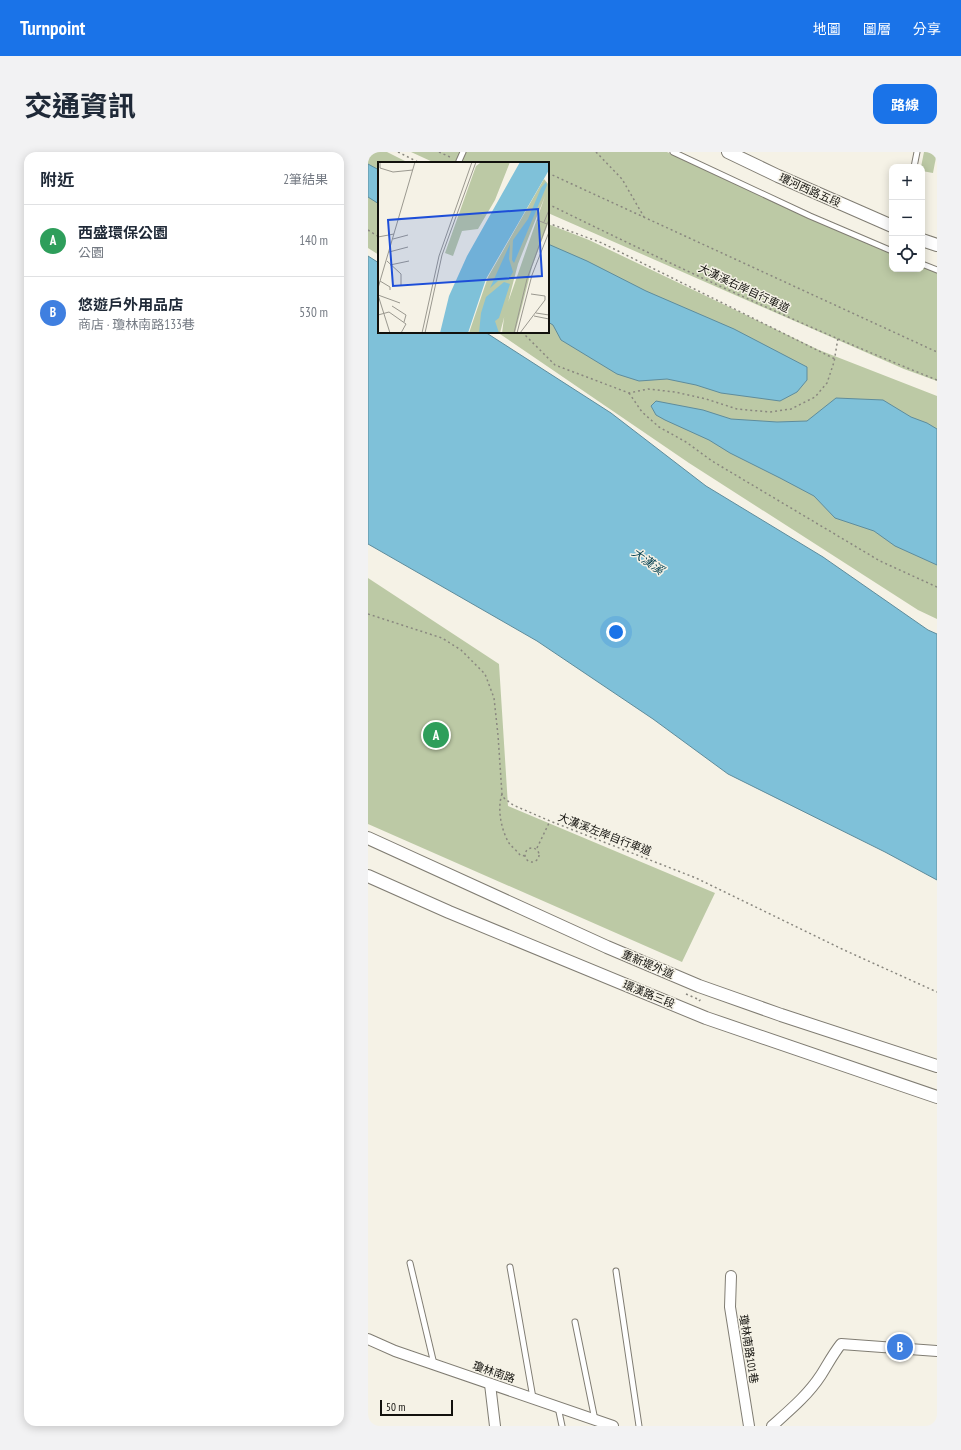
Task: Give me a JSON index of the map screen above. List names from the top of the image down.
{
  "streets": {
    "street": [
      "環河西路五段",
      "重新堤外道",
      "環漢路三段",
      "瓊林南路101巷",
      "瓊林南路"
    ],
    "path": ["大漢溪右岸自行車道", "大漢溪左岸自行車道"]
  },
  "water": ["大漢溪"],
  "scale_bar": "50 m",
  "page": {
    "header": "Turnpoint",
    "nav": ["地圖", "圖層", "分享"],
    "title": "交通資訊",
    "buttons": "路線",
    "heading": ["附近", "2筆結果"],
    "map_buttons": ["+", "−"],
    "list": [
      {
        "mark": "A",
        "name": "西盛環保公園",
        "note": "公園",
        "value": "140 m"
      },
      {
        "mark": "B",
        "name": "悠遊戶外用品店",
        "note": "商店 · 瓊林南路133巷",
        "value": "530 m"
      }
    ],
    "pins": ["A", "B"],
    "scale": "50 m"
  }
}
